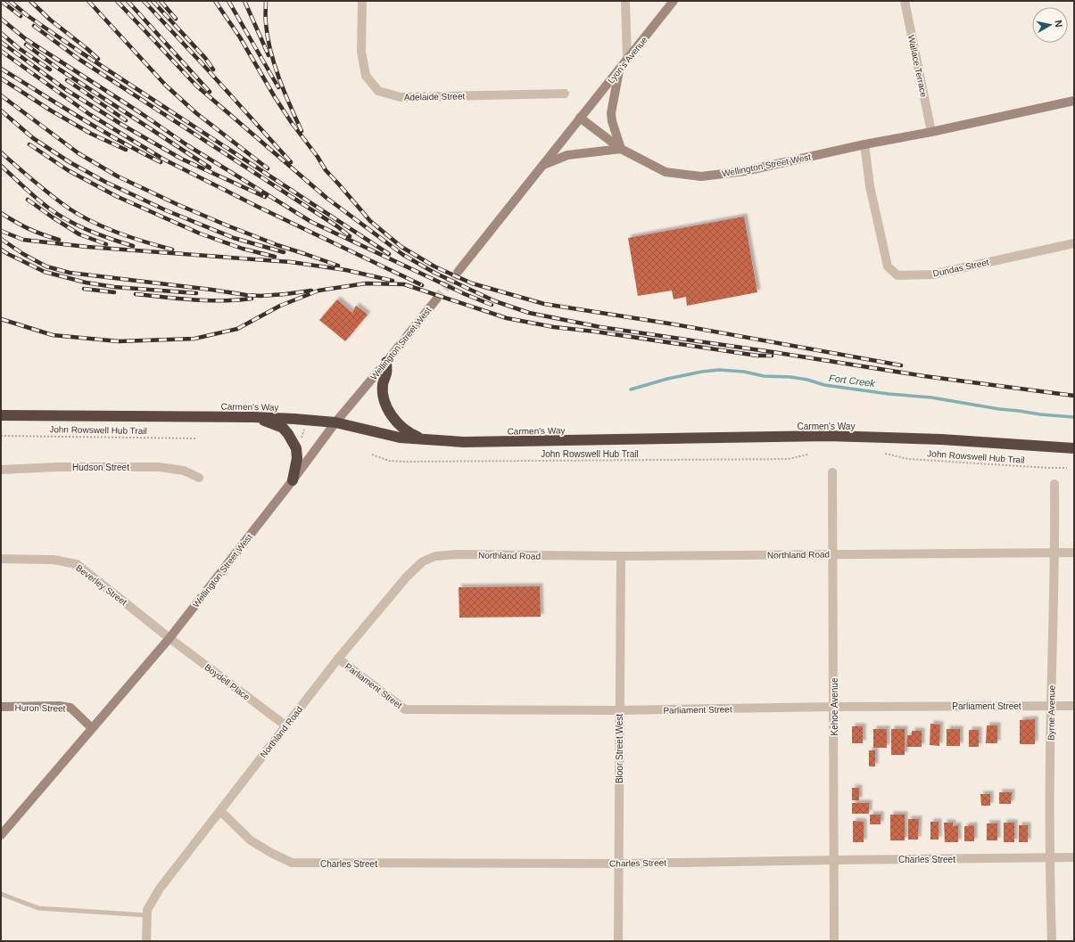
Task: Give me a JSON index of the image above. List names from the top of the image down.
{
  "streets": {
    "highway": ["Carmen's Way"],
    "main road": ["Lyon's Avenue", "Wellington Street West", "Huron Street"],
    "street": [
      "Wallace Terrace",
      "Adelaide Street",
      "Dundas Street",
      "Hudson Street",
      "Northland Road",
      "Beverley Street",
      "Boydell Place",
      "Parliament Street",
      "Kehoe Avenue",
      "Byrne Avenue",
      "Bloor Street West",
      "Charles Street"
    ],
    "path": ["John Rowswell Hub Trail"]
  },
  "crossings": [
    ["Lyon's Avenue", "Wellington Street West"],
    ["Wallace Terrace", "Wellington Street West"],
    ["Wellington Street West", "Dundas Street"],
    ["Wellington Street West", "Carmen's Way"],
    ["Wellington Street West", "Beverley Street"],
    ["Wellington Street West", "Boydell Place"],
    ["Wellington Street West", "Huron Street"],
    ["Northland Road", "Boydell Place"],
    ["Northland Road", "Parliament Street"],
    ["Northland Road", "Kehoe Avenue"],
    ["Northland Road", "Byrne Avenue"],
    ["Northland Road", "Bloor Street West"],
    ["Northland Road", "Charles Street"],
    ["Beverley Street", "Boydell Place"],
    ["Parliament Street", "Kehoe Avenue"],
    ["Parliament Street", "Byrne Avenue"],
    ["Parliament Street", "Bloor Street West"],
    ["Kehoe Avenue", "Charles Street"],
    ["Byrne Avenue", "Charles Street"],
    ["Bloor Street West", "Charles Street"]
  ],
  "water": ["Fort Creek"],
  "north": "right"
}
